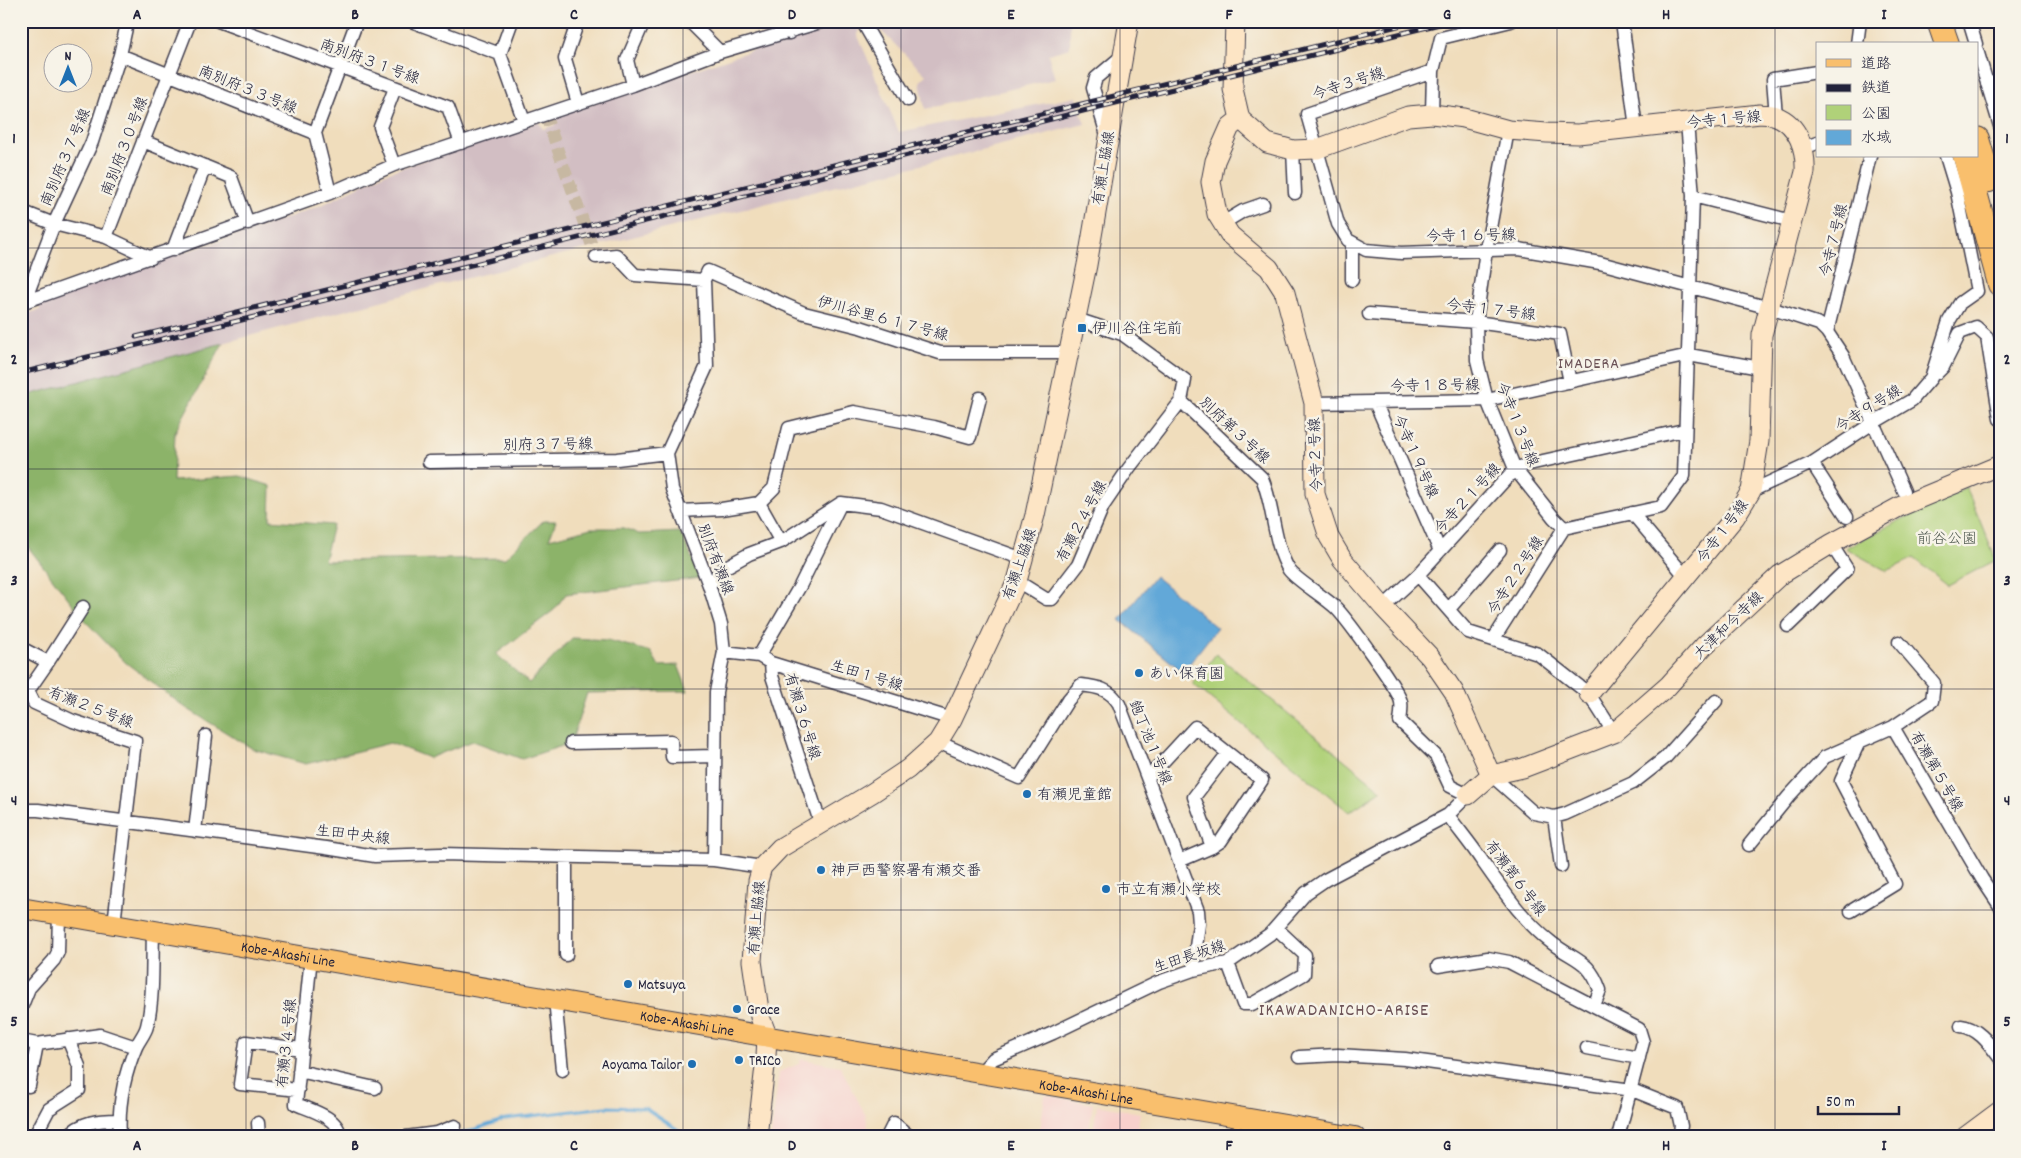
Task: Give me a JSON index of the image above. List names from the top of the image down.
{
  "streets": {
    "main road": ["Kobe-Akashi Line"],
    "street": [
      "南別府３１号線",
      "今寺３号線",
      "南別府３３号線",
      "今寺１号線",
      "南別府３０号線",
      "南別府３７号線",
      "有瀬上脇線",
      "今寺１６号線",
      "今寺７号線",
      "今寺１７号線",
      "伊川谷里６１７号線",
      "今寺１８号線",
      "今寺９号線",
      "今寺１３号線",
      "別府第３号線",
      "別府３７号線",
      "今寺２号線",
      "今寺１９号線",
      "今寺２１号線",
      "有瀬２４号線",
      "別府有瀬線",
      "今寺２２号線",
      "大津和今寺線",
      "生田１号線",
      "有瀬２５号線",
      "有瀬３６号線",
      "鉋丁池１号線",
      "有瀬第５号線",
      "生田中央線",
      "有瀬第６号線",
      "生田長坂線",
      "有瀬３４号線"
    ]
  },
  "crossings": [
    ["今寺３号線", "今寺１号線"],
    ["南別府３３号線", "南別府３０号線"],
    ["南別府３３号線", "南別府３７号線"],
    ["今寺１号線", "今寺１６号線"],
    ["今寺１号線", "今寺１８号線"],
    ["今寺１号線", "今寺９号線"],
    ["今寺１号線", "今寺１３号線"],
    ["今寺１号線", "今寺２号線"],
    ["有瀬上脇線", "伊川谷里６１７号線"],
    ["有瀬上脇線", "別府第３号線"],
    ["有瀬上脇線", "有瀬２４号線"],
    ["有瀬上脇線", "生田１号線"],
    ["有瀬上脇線", "有瀬３６号線"],
    ["有瀬上脇線", "鉋丁池１号線"],
    ["有瀬上脇線", "生田中央線"],
    ["有瀬上脇線", "Kobe-Akashi Line"],
    ["今寺１６号線", "今寺７号線"],
    ["今寺１６号線", "今寺１３号線"],
    ["今寺１７号線", "今寺１８号線"],
    ["今寺１７号線", "今寺１３号線"],
    ["今寺１８号線", "今寺１３号線"],
    ["今寺１８号線", "今寺２号線"],
    ["今寺１８号線", "今寺１９号線"],
    ["今寺１３号線", "今寺２１号線"],
    ["今寺１３号線", "今寺２２号線"],
    ["別府第３号線", "有瀬２４号線"],
    ["別府第３号線", "大津和今寺線"],
    ["別府第３号線", "生田長坂線"],
    ["別府３７号線", "別府有瀬線"],
    ["今寺２号線", "今寺２１号線"],
    ["今寺２号線", "大津和今寺線"],
    ["今寺１９号線", "今寺２１号線"],
    ["別府有瀬線", "有瀬３６号線"],
    ["別府有瀬線", "生田中央線"],
    ["大津和今寺線", "生田長坂線"],
    ["生田１号線", "有瀬３６号線"],
    ["有瀬２５号線", "生田中央線"],
    ["鉋丁池１号線", "生田長坂線"],
    ["有瀬第６号線", "生田長坂線"],
    ["Kobe-Akashi Line", "生田長坂線"],
    ["Kobe-Akashi Line", "有瀬３４号線"]
  ],
  "districts": ["IMADERA", "IKAWADANICHO-ARISE"],
  "parks": ["前谷公園"],
  "places": {
    "transit": ["伊川谷住宅前"],
    "other": [
      "あい保育園",
      "有瀬児童館",
      "神戸西警察署有瀬交番",
      "市立有瀬小学校",
      "Matsuya",
      "Grace",
      "TRICo",
      "Aoyama Tailor"
    ]
  },
  "legend": [
    "道路",
    "鉄道",
    "公園",
    "水域"
  ],
  "scale_bar": "50 m",
  "north": "top",
  "grid": {
    "columns": [
      "A",
      "B",
      "C",
      "D",
      "E",
      "F",
      "G",
      "H",
      "I"
    ],
    "rows": [
      "1",
      "2",
      "3",
      "4",
      "5"
    ]
  }
}
